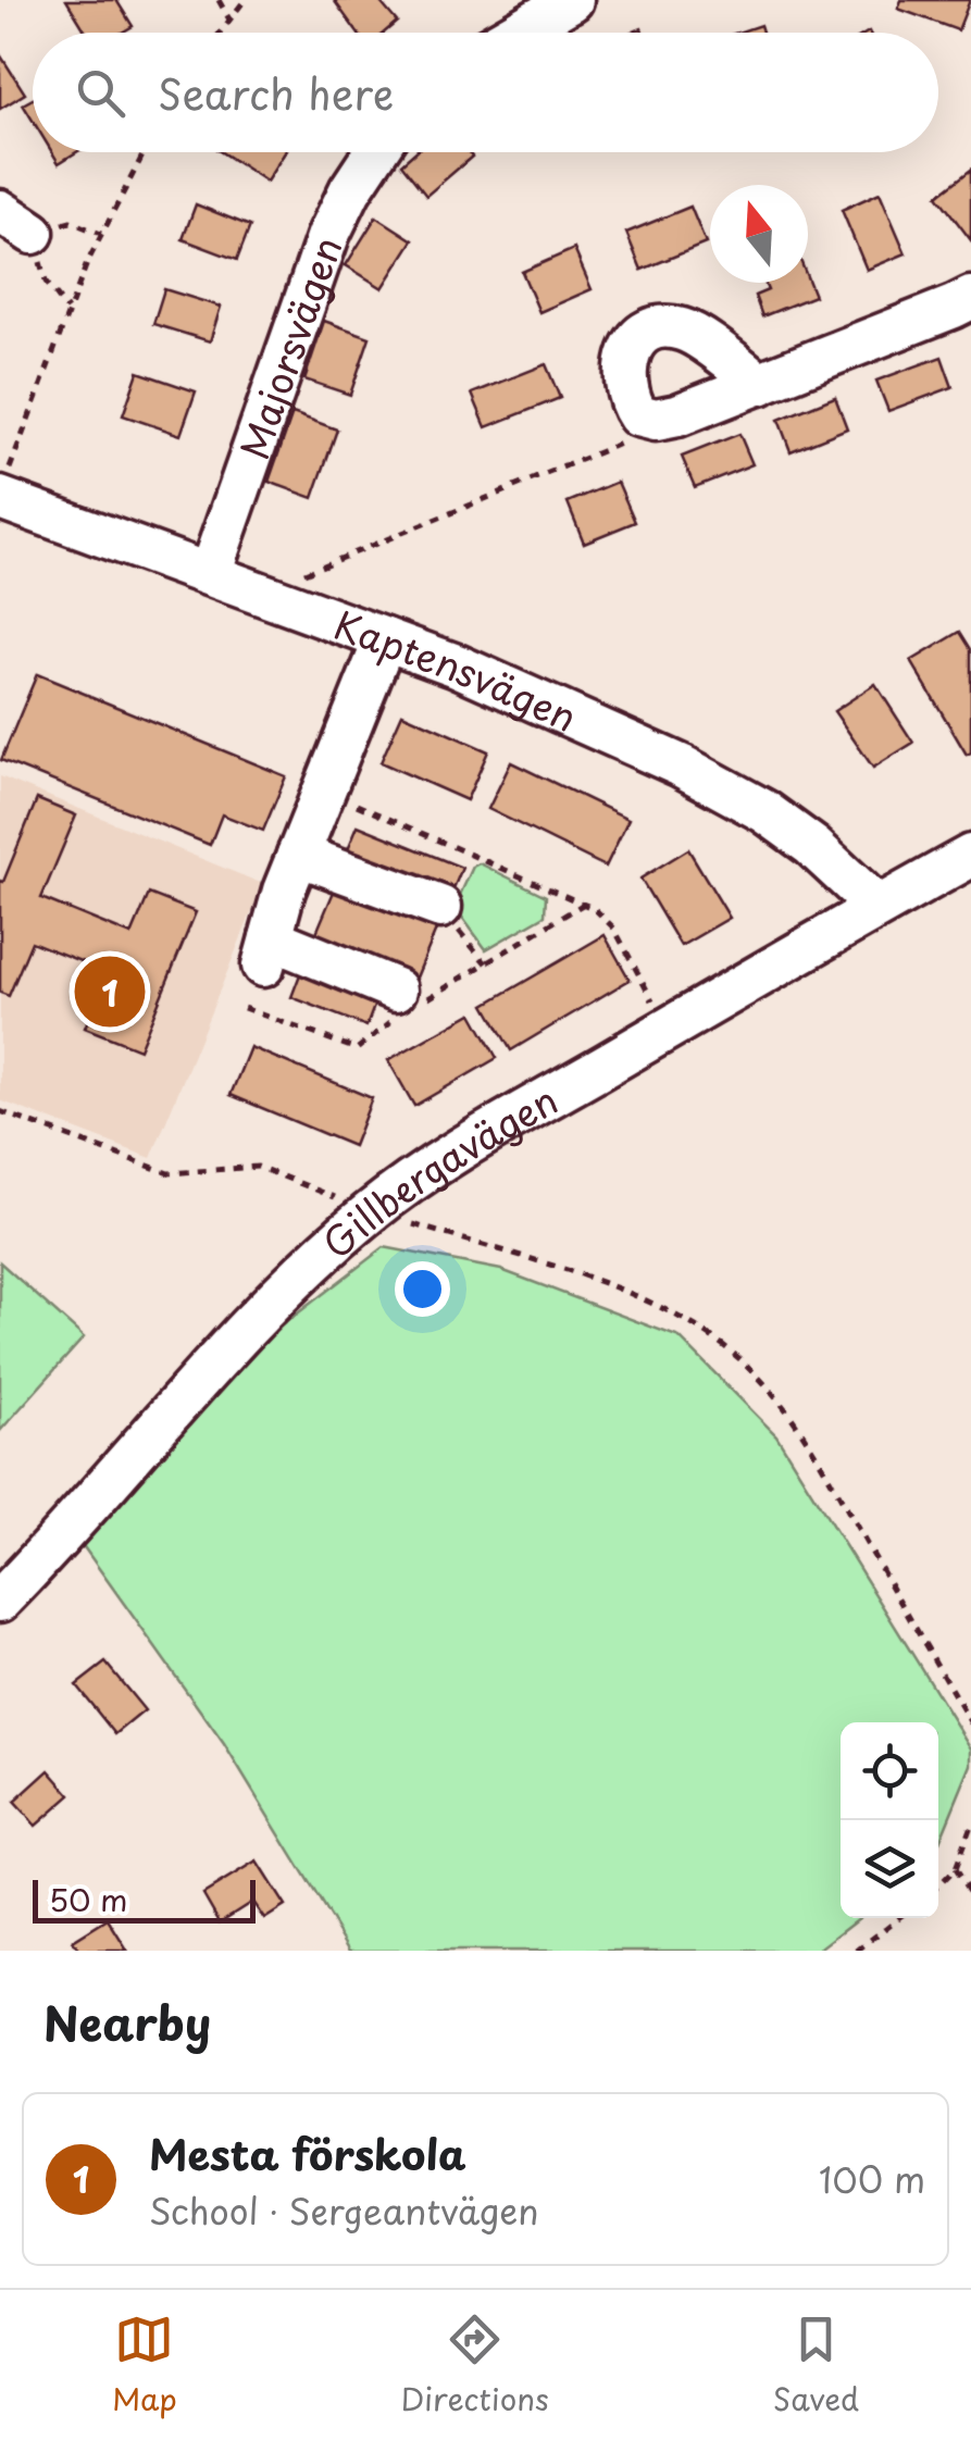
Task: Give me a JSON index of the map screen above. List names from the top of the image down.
{
  "streets": {
    "street": ["Majorsvägen", "Kaptensvägen", "Gillbergavägen"]
  },
  "crossings": [
    ["Majorsvägen", "Kaptensvägen"],
    ["Kaptensvägen", "Gillbergavägen"]
  ],
  "scale_bar": "50 m",
  "north": "top",
  "page": {
    "search": "Search here",
    "pins": "1",
    "scale": "50 m",
    "heading": "Nearby",
    "list": [
      {
        "mark": "1",
        "name": "Mesta förskola",
        "note": "School · Sergeantvägen",
        "value": "100 m"
      }
    ],
    "nav": ["Map", "Directions", "Saved"]
  }
}
